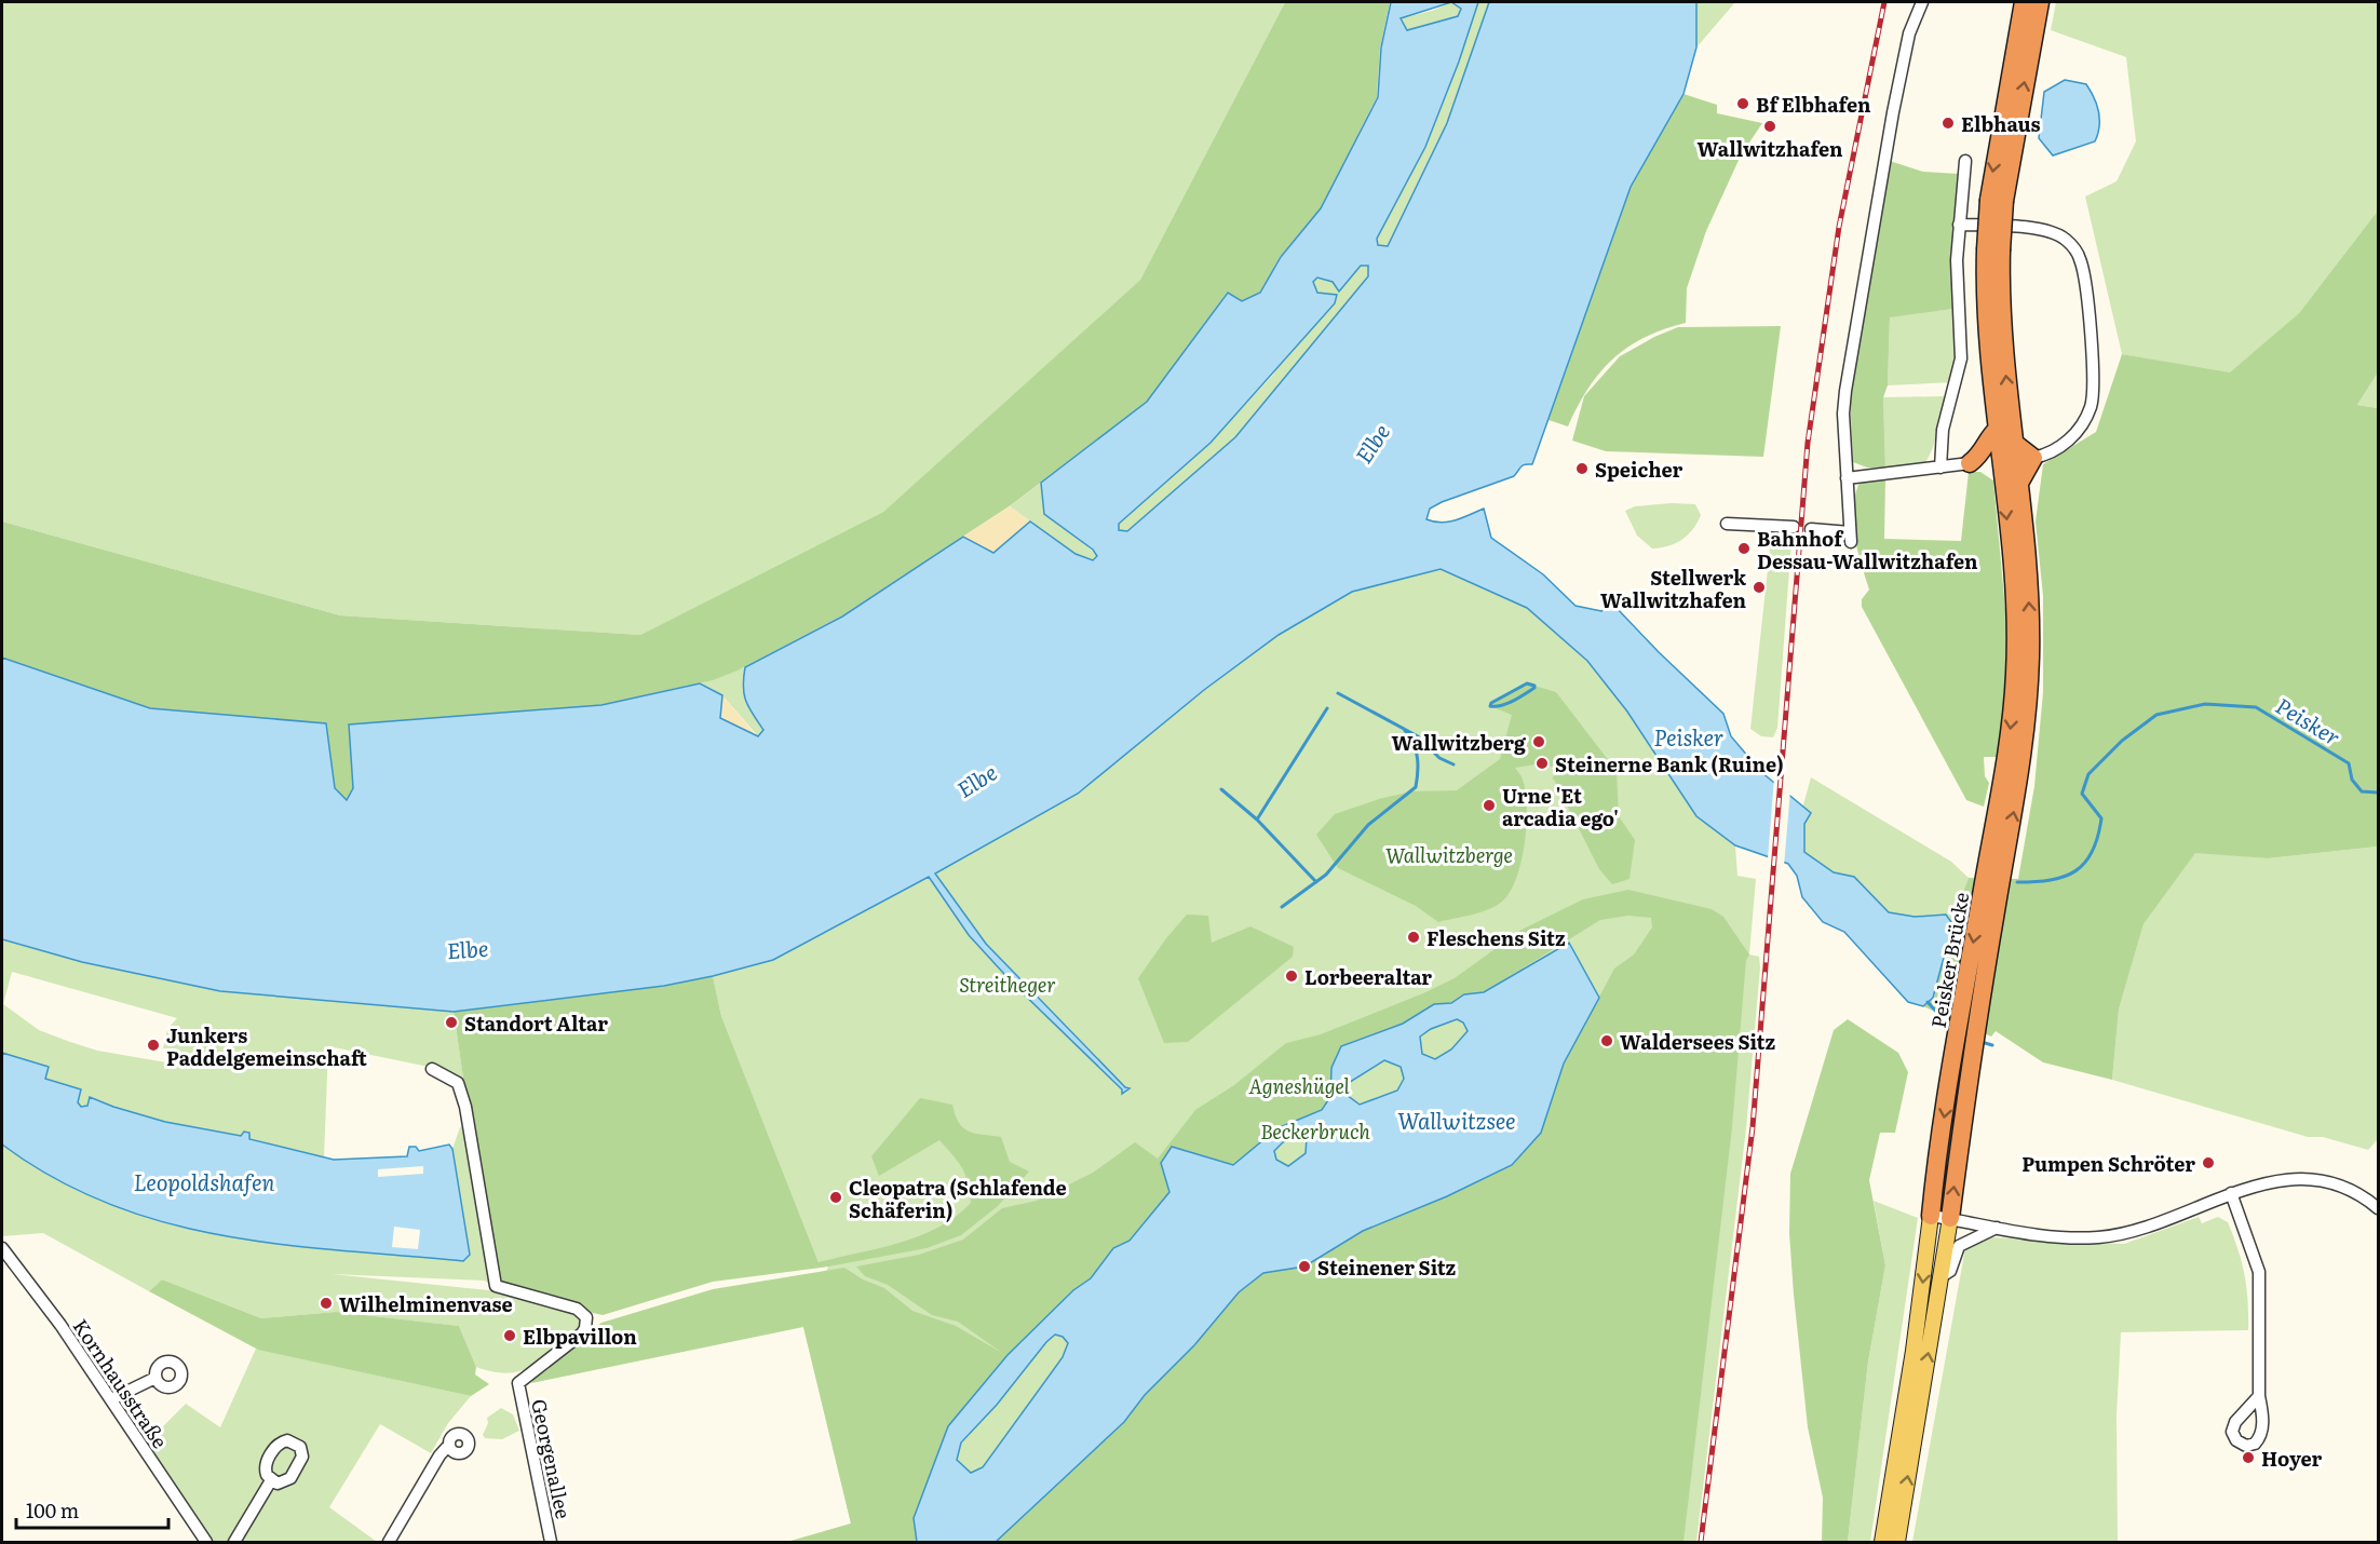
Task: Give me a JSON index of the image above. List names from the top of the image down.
{
  "streets": {
    "highway": ["Peisker Brücke"],
    "street": ["Kornhausstraße", "Georgenallee"]
  },
  "water": [
    "Elbe",
    "Peisker",
    "Wallwitzsee",
    "Leopoldshafen"
  ],
  "parks": [
    "Wallwitzberge",
    "Streitheger",
    "Agneshügel",
    "Beckerbruch"
  ],
  "places": [
    "Bf Elbhafen",
    "Elbhaus",
    "Wallwitzhafen",
    "Speicher",
    "Bahnhof Dessau-Wallwitzhafen",
    "Stellwerk Wallwitzhafen",
    "Wallwitzberg",
    "Steinerne Bank (Ruine)",
    "Urne 'Et arcadia ego'",
    "Fleschens Sitz",
    "Lorbeeraltar",
    "Standort Altar",
    "Waldersees Sitz",
    "Junkers Paddelgemeinschaft",
    "Pumpen Schröter",
    "Cleopatra (Schlafende Schäferin)",
    "Steinener Sitz",
    "Wilhelminenvase",
    "Elbpavillon",
    "Hoyer"
  ],
  "scale_bar": "100 m"
}
